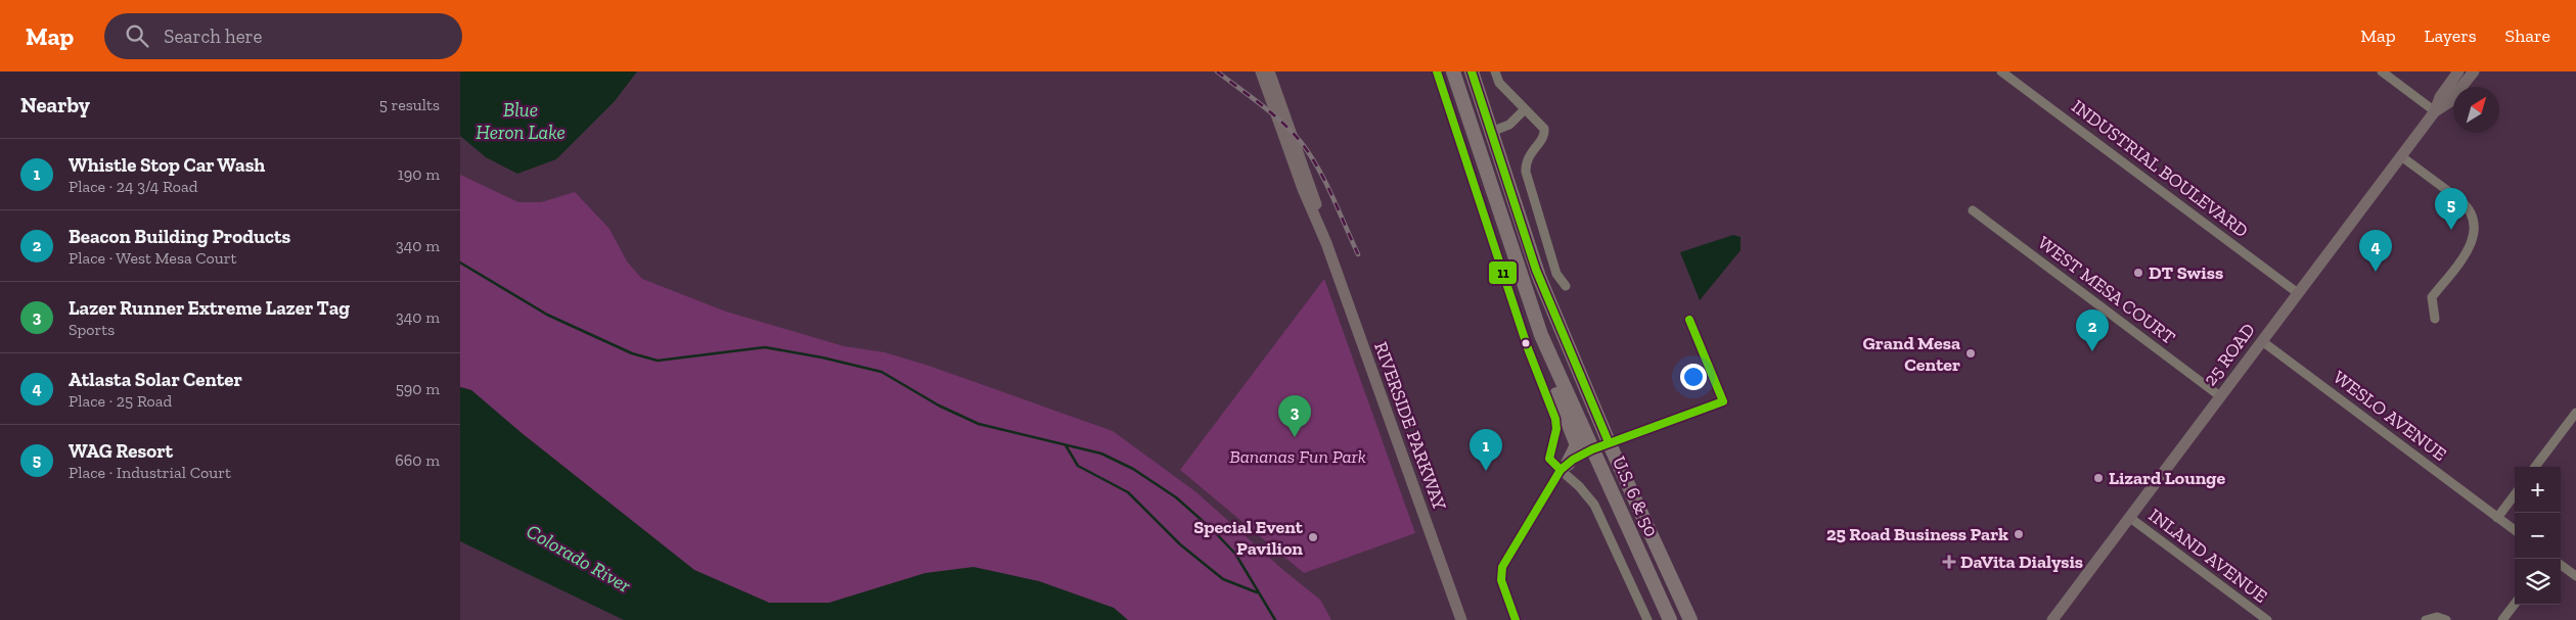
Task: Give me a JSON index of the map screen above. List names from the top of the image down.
{
  "streets": {
    "highway": ["U.S. 6 & 50"],
    "main road": ["25 ROAD", "RIVERSIDE PARKWAY"],
    "street": [
      "INDUSTRIAL BOULEVARD",
      "WEST MESA COURT",
      "WESLO AVENUE",
      "INLAND AVENUE"
    ]
  },
  "crossings": [
    ["INDUSTRIAL BOULEVARD", "25 ROAD"],
    ["WEST MESA COURT", "25 ROAD"],
    ["25 ROAD", "WESLO AVENUE"],
    ["25 ROAD", "INLAND AVENUE"]
  ],
  "water": ["Blue Heron Lake", "Colorado River"],
  "parks": ["Bananas Fun Park"],
  "places": {
    "other": [
      "DT Swiss",
      "Grand Mesa Center",
      "Lizard Lounge",
      "25 Road Business Park",
      "Special Event Pavilion"
    ],
    "health": ["DaVita Dialysis"]
  },
  "lines": ["transit line 11"],
  "north": "top right",
  "page": {
    "header": "Map",
    "search": "Search here",
    "nav": ["Map", "Layers", "Share"],
    "heading": ["Nearby", "5 results"],
    "list": [
      {
        "mark": "1",
        "name": "Whistle Stop Car Wash",
        "note": "Place · 24 3/4 Road",
        "value": "190 m"
      },
      {
        "mark": "2",
        "name": "Beacon Building Products",
        "note": "Place · West Mesa Court",
        "value": "340 m"
      },
      {
        "mark": "3",
        "name": "Lazer Runner Extreme Lazer Tag",
        "note": "Sports",
        "value": "340 m"
      },
      {
        "mark": "4",
        "name": "Atlasta Solar Center",
        "note": "Place · 25 Road",
        "value": "590 m"
      },
      {
        "mark": "5",
        "name": "WAG Resort",
        "note": "Place · Industrial Court",
        "value": "660 m"
      }
    ],
    "pins": [
      "5",
      "4",
      "2",
      "3",
      "1"
    ],
    "map_buttons": ["+", "−"]
  }
}
